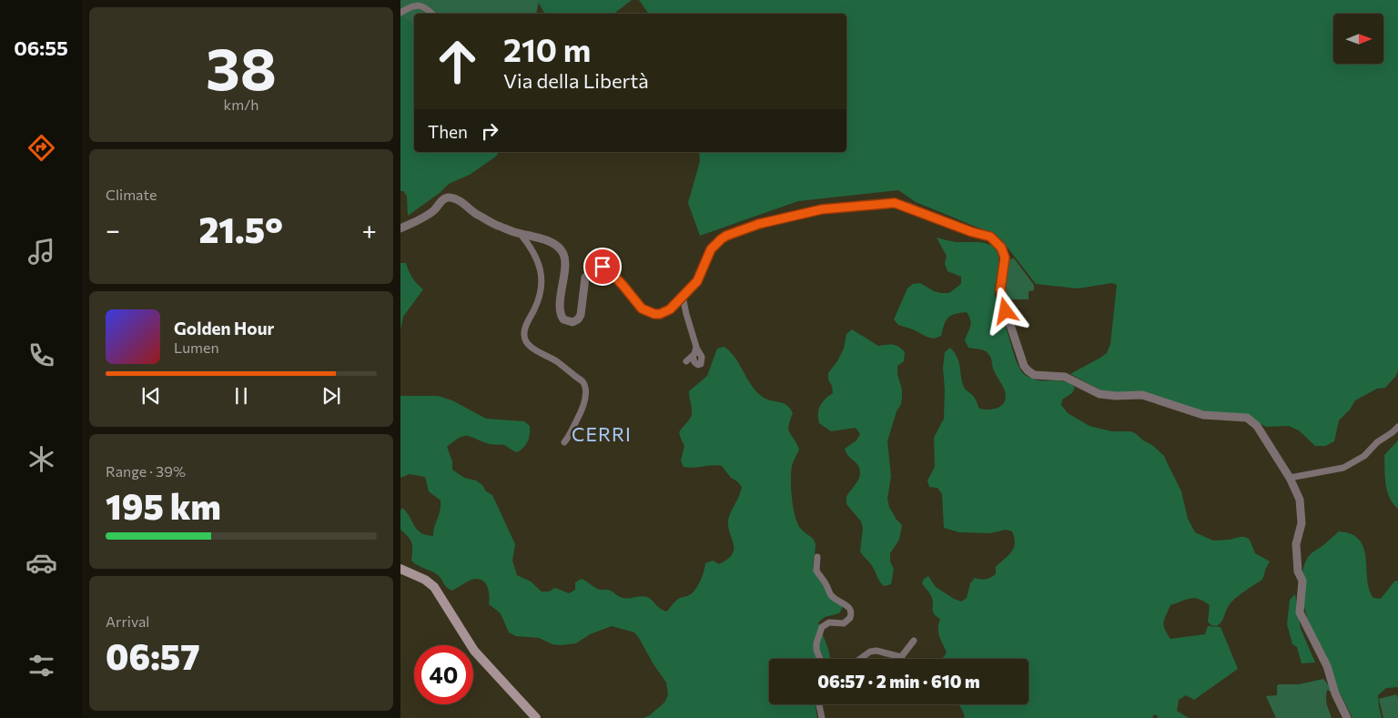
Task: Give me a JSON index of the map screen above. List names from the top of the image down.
{
  "districts": ["CERRI"],
  "north": "right",
  "page": {
    "tabs": "06:55",
    "tile": [
      ["38", "km/h"],
      "Climate",
      ["Range · 39%", "195 km"],
      ["Arrival", "06:57"]
    ],
    "turn": ["210 m", "Via della Libertà"],
    "then": "Then",
    "heat": ["−", "21.5°", "+"],
    "song": ["Golden Hour", "Lumen"],
    "limit": "40",
    "trip": "06:57 · 2 min · 610 m"
  }
}
